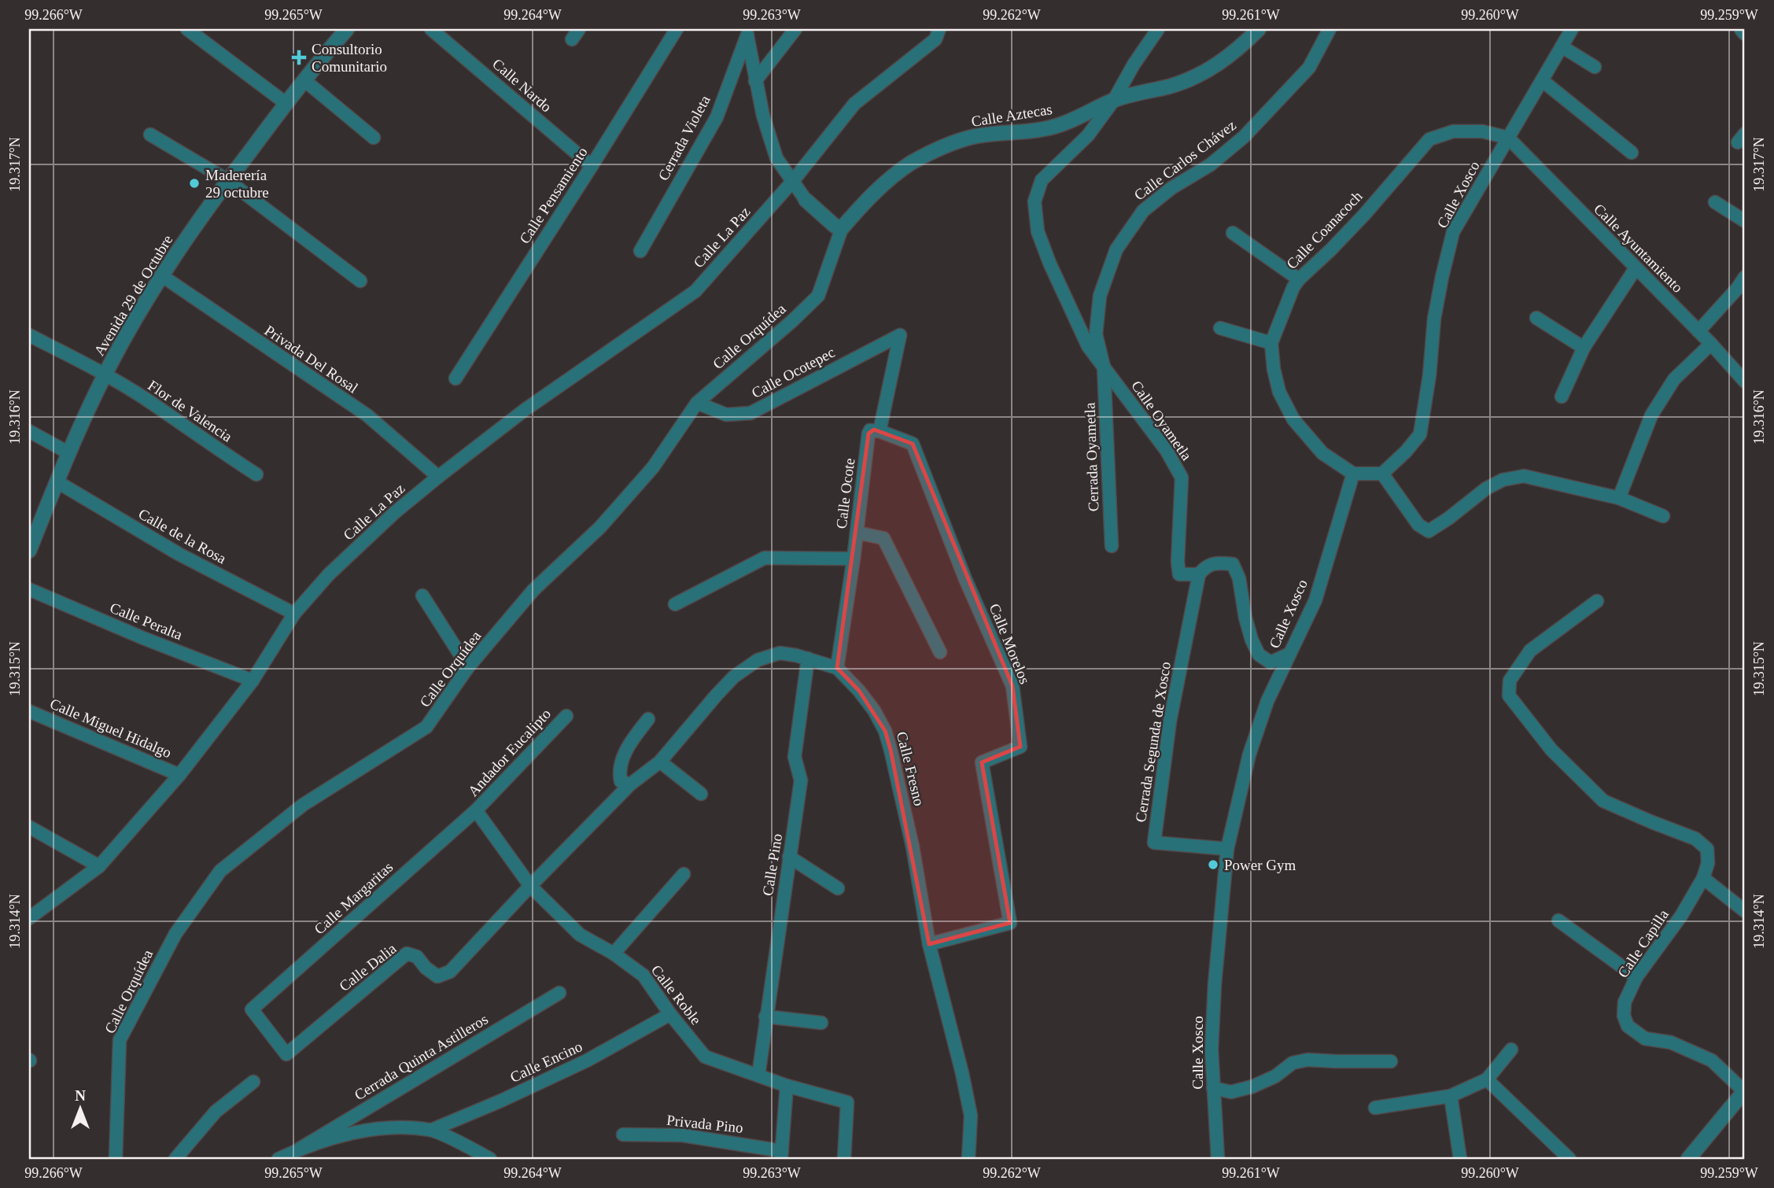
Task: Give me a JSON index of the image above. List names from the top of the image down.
{
  "streets": {
    "street": [
      "Calle Nardo",
      "Calle Aztecas",
      "Cerrada Violeta",
      "Calle Carlos Chávez",
      "Calle Xosco",
      "Calle Pensamiento",
      "Calle Coanacoch",
      "Calle La Paz",
      "Calle Ayuntamiento",
      "Avenida 29 de Octubre",
      "Calle Orquídea",
      "Privada Del Rosal",
      "Calle Ocotepec",
      "Flor de Valencia",
      "Calle Oyametla",
      "Cerrada Oyametla",
      "Calle Ocote",
      "Calle de la Rosa",
      "Calle Peralta",
      "Calle Morelos",
      "Calle Miguel Hidalgo",
      "Cerrada Segunda de Xosco",
      "Andador Eucalipto",
      "Calle Fresno",
      "Calle Pino",
      "Calle Margaritas",
      "Calle Capilla",
      "Calle Dalia",
      "Calle Roble",
      "Cerrada Quinta Astilleros",
      "Calle Encino",
      "Privada Pino"
    ]
  },
  "crossings": [
    ["Calle Nardo", "Calle Pensamiento"],
    ["Calle Aztecas", "Calle Orquídea"],
    ["Calle Carlos Chávez", "Calle Oyametla"],
    ["Calle Carlos Chávez", "Cerrada Oyametla"],
    ["Calle Xosco", "Calle Coanacoch"],
    ["Calle Xosco", "Calle Ayuntamiento"],
    ["Calle Xosco", "Cerrada Segunda de Xosco"],
    ["Calle Coanacoch", "Calle Ayuntamiento"],
    ["Calle La Paz", "Privada Del Rosal"],
    ["Calle La Paz", "Calle de la Rosa"],
    ["Calle La Paz", "Calle Peralta"],
    ["Calle La Paz", "Calle Miguel Hidalgo"],
    ["Avenida 29 de Octubre", "Privada Del Rosal"],
    ["Avenida 29 de Octubre", "Flor de Valencia"],
    ["Avenida 29 de Octubre", "Calle de la Rosa"],
    ["Calle Orquídea", "Calle Ocotepec"],
    ["Calle Ocotepec", "Calle Ocote"],
    ["Calle Oyametla", "Cerrada Oyametla"],
    ["Calle Oyametla", "Cerrada Segunda de Xosco"],
    ["Calle Ocote", "Calle Morelos"],
    ["Calle Ocote", "Calle Fresno"],
    ["Calle Morelos", "Calle Fresno"],
    ["Andador Eucalipto", "Calle Margaritas"],
    ["Andador Eucalipto", "Calle Roble"],
    ["Calle Fresno", "Calle Pino"],
    ["Calle Fresno", "Calle Dalia"],
    ["Calle Fresno", "Calle Roble"],
    ["Calle Pino", "Calle Roble"],
    ["Calle Margaritas", "Calle Dalia"],
    ["Calle Margaritas", "Calle Roble"],
    ["Calle Dalia", "Calle Roble"],
    ["Calle Roble", "Calle Encino"]
  ],
  "places": {
    "health": ["Consultorio Comunitario"],
    "other": ["Maderería 29 octubre", "Power Gym"]
  },
  "north": "top",
  "coordinates": [
    "99.266°W",
    "99.265°W",
    "99.264°W",
    "99.263°W",
    "99.262°W",
    "99.261°W",
    "99.260°W",
    "99.259°W",
    "19.317°N",
    "19.316°N",
    "19.315°N",
    "19.314°N"
  ]
}
